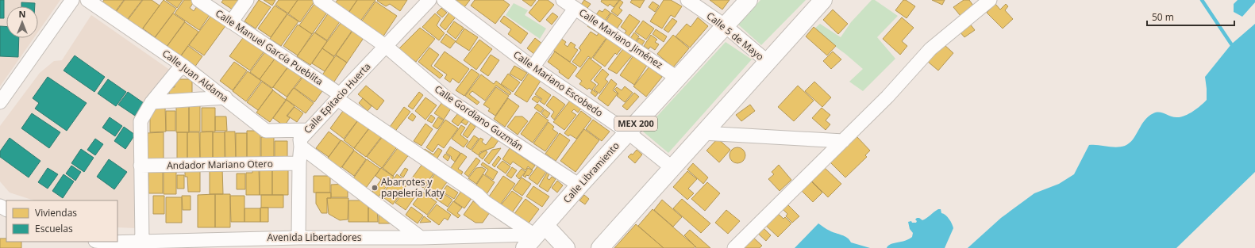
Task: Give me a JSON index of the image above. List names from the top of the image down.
{
  "streets": {
    "highway": ["MEX 200", "Calle Libramiento"],
    "street": [
      "Calle 5 de Mayo",
      "Calle Mariano Jiménez",
      "Calle Manuel García Pueblita",
      "Calle Juan Aldama",
      "Calle Mariano Escobedo",
      "Calle Epitacio Huerta",
      "Calle Gordiano Guzmán",
      "Andador Mariano Otero",
      "Avenida Libertadores"
    ]
  },
  "crossings": [
    ["Calle 5 de Mayo", "Calle Libramiento"],
    ["Calle Mariano Jiménez", "Calle Libramiento"],
    ["Calle Manuel García Pueblita", "Calle Epitacio Huerta"],
    ["Calle Manuel García Pueblita", "Calle Libramiento"],
    ["Calle Manuel García Pueblita", "Avenida Libertadores"],
    ["Calle Juan Aldama", "Calle Epitacio Huerta"],
    ["Calle Mariano Escobedo", "Calle Libramiento"],
    ["Calle Epitacio Huerta", "Calle Gordiano Guzmán"],
    ["Calle Epitacio Huerta", "Andador Mariano Otero"],
    ["Calle Epitacio Huerta", "Avenida Libertadores"],
    ["Calle Gordiano Guzmán", "Calle Libramiento"],
    ["Calle Libramiento", "Avenida Libertadores"]
  ],
  "places": ["Abarrotes y papelería Katy"],
  "legend": ["Viviendas", "Escuelas"],
  "scale_bar": "50 m",
  "north": "top"
}
